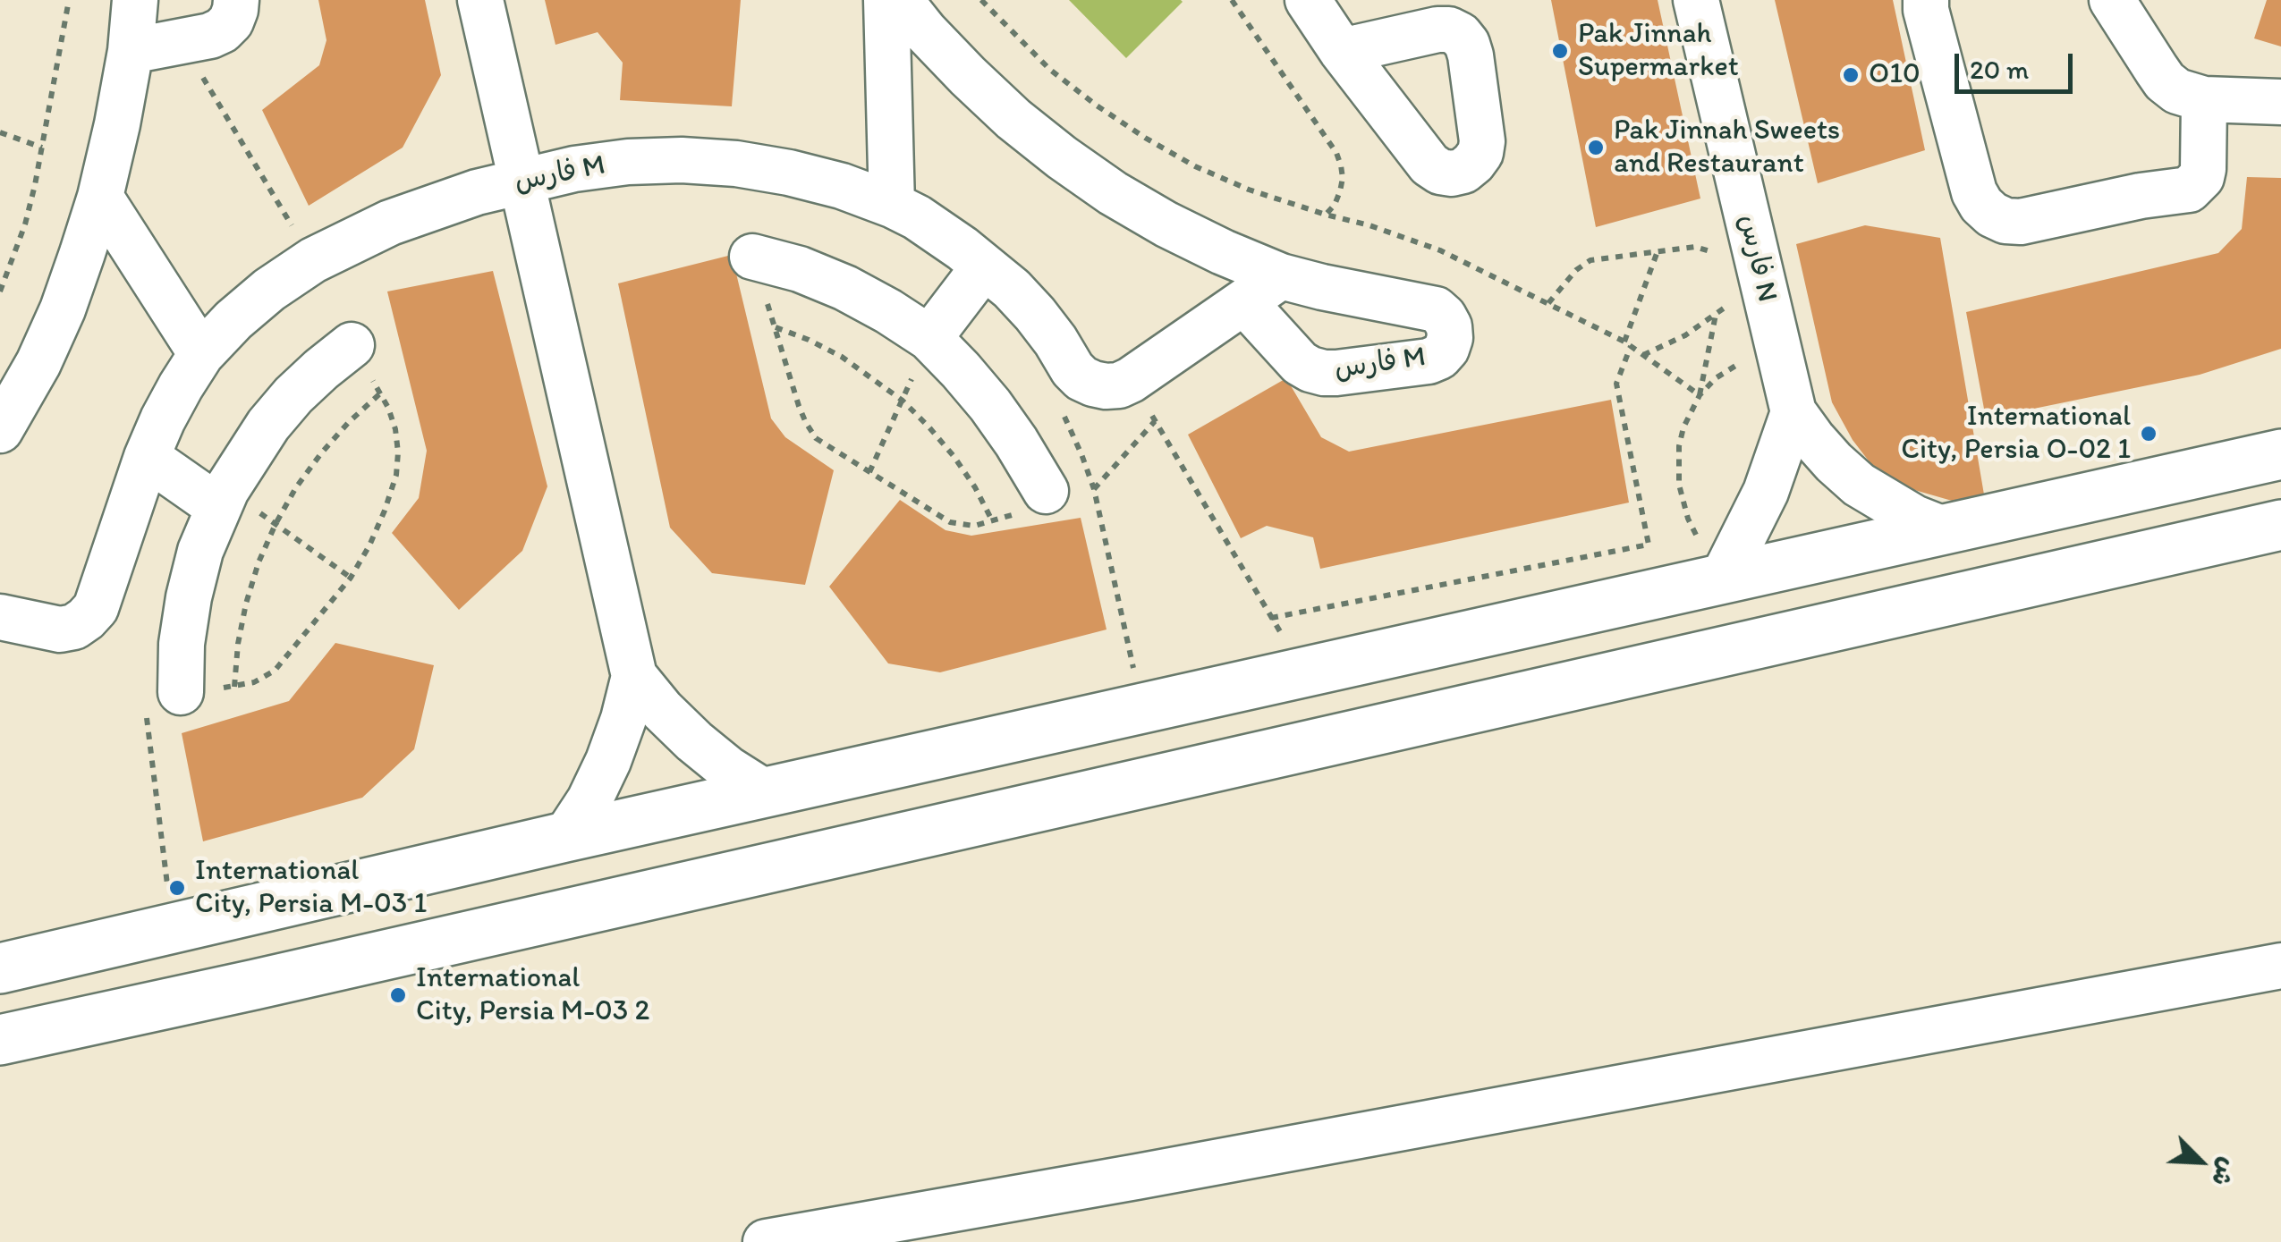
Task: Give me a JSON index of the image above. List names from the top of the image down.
{
  "streets": {
    "street": ["فارس M", "فارس N"]
  },
  "places": [
    "Pak Jinnah Supermarket",
    "O10",
    "Pak Jinnah Sweets and Restaurant",
    "International City, Persia O-02 1",
    "International City, Persia M-03 1",
    "International City, Persia M-03 2"
  ],
  "scale_bar": "20 m",
  "north": "bottom right"
}
